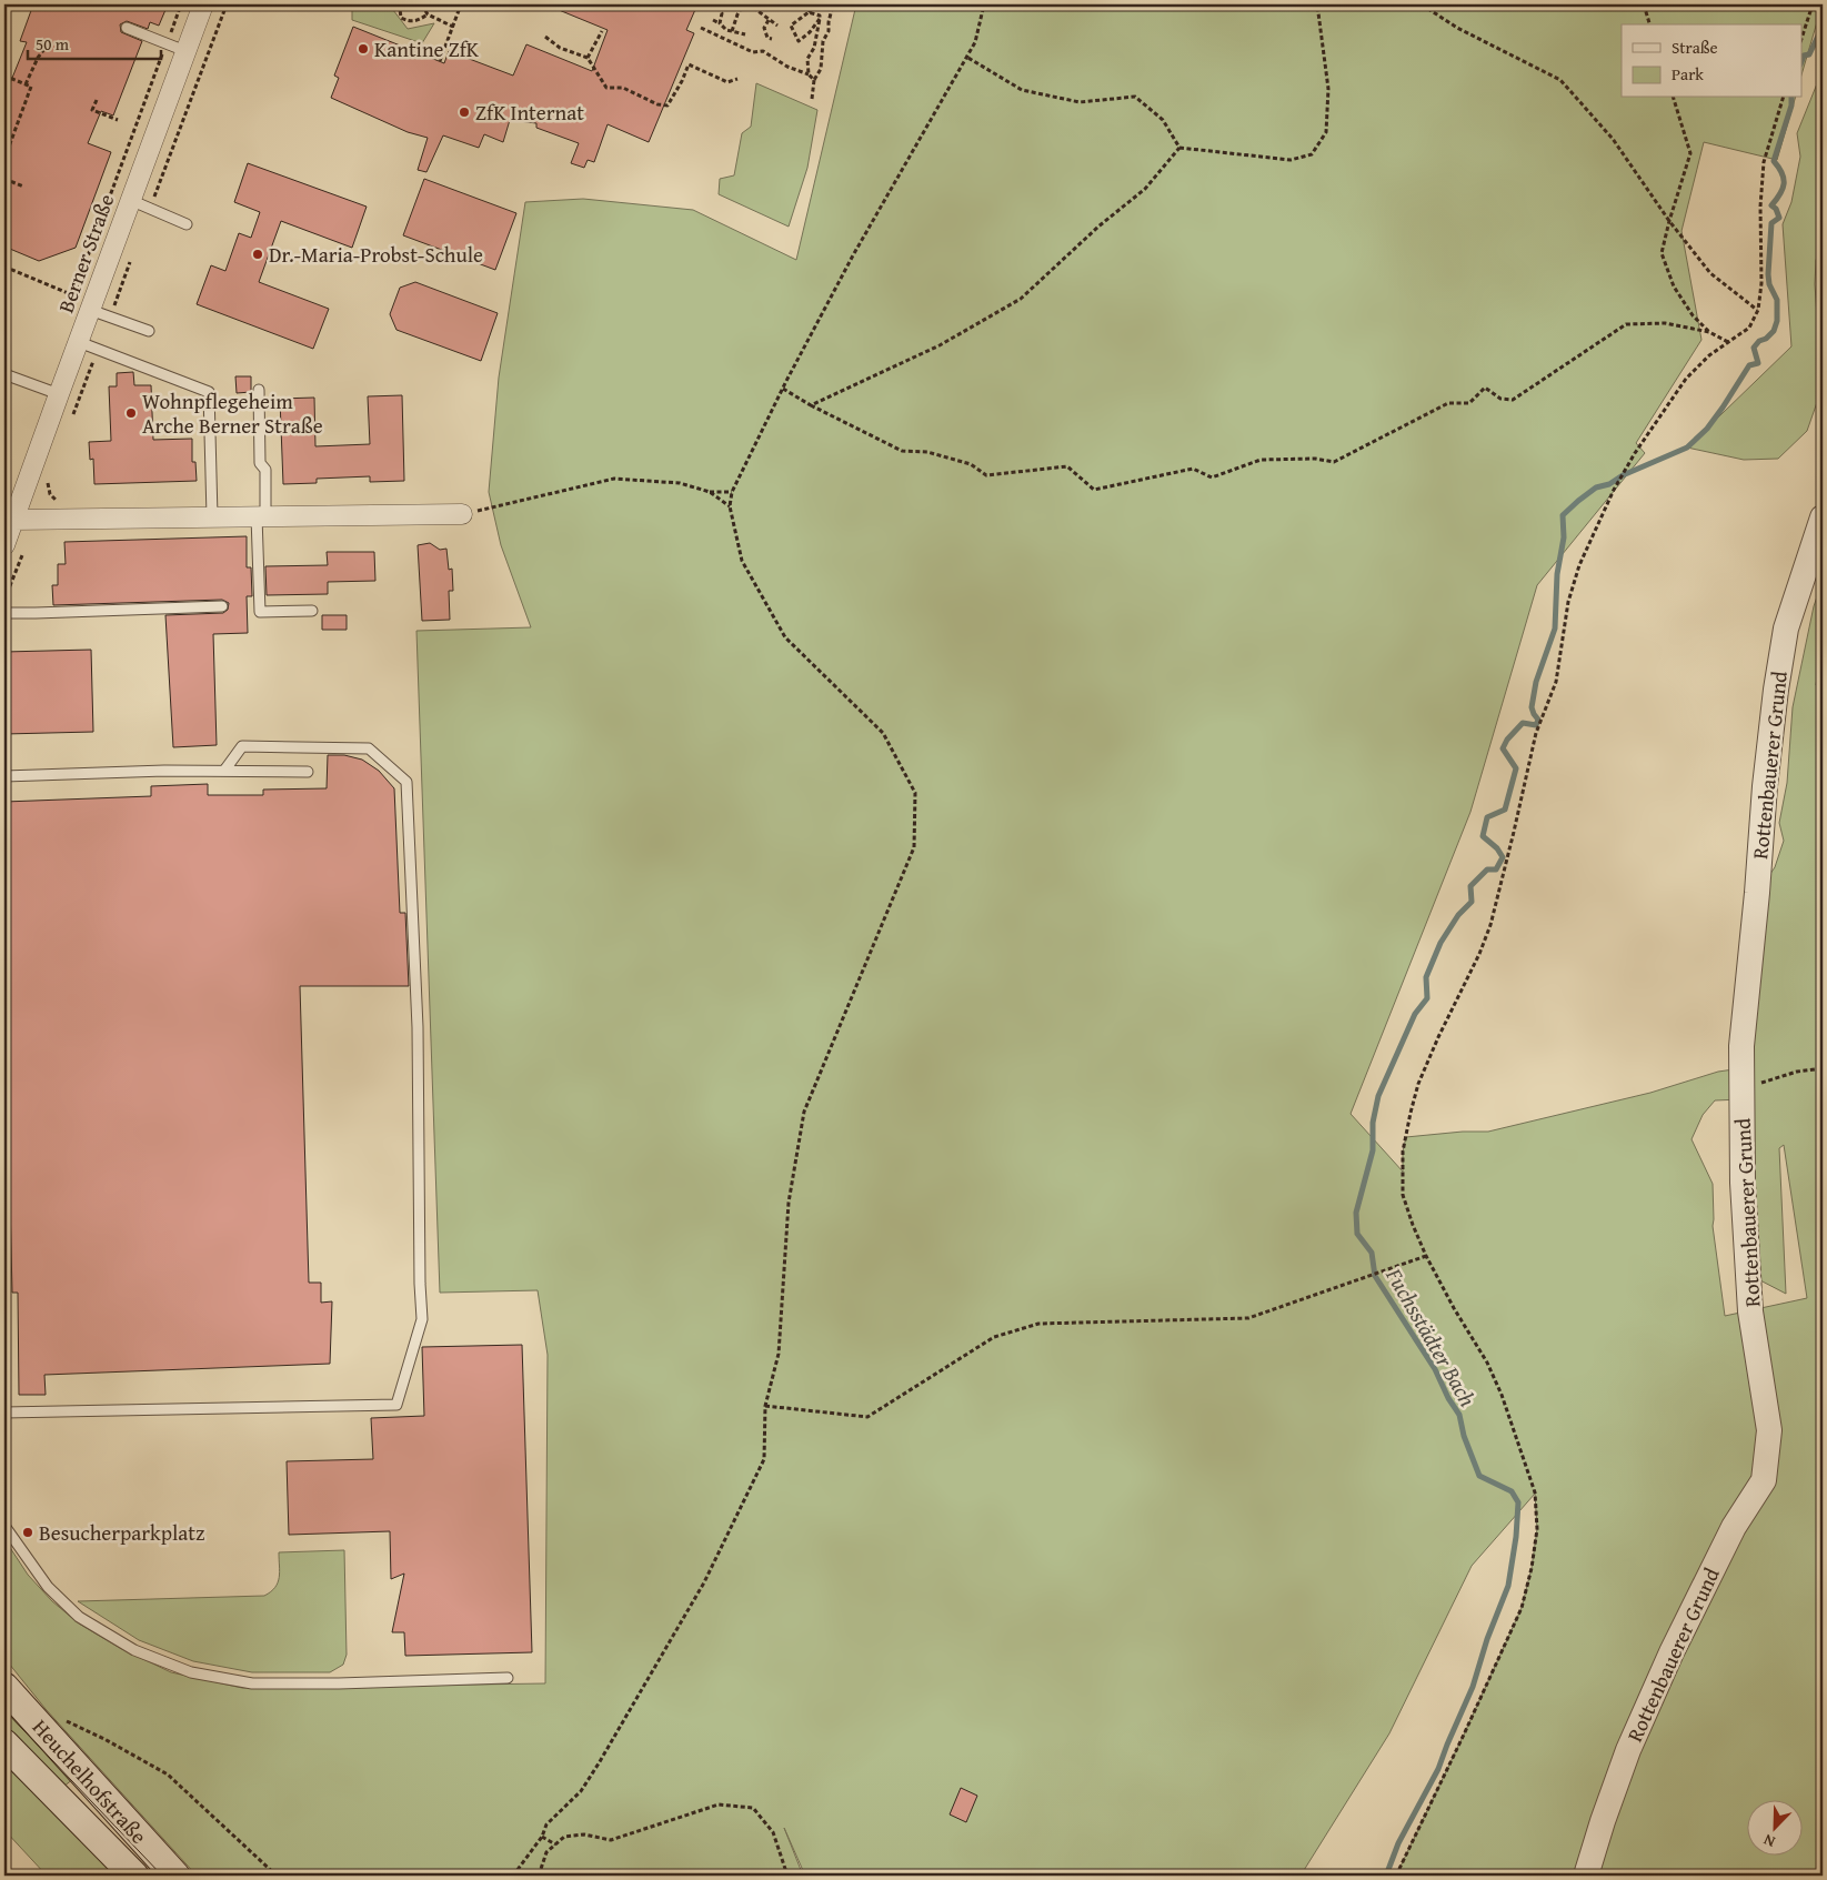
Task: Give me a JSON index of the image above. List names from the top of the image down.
{
  "streets": {
    "main road": ["Heuchelhofstraße"],
    "street": ["Berner Straße", "Rottenbauerer Grund"]
  },
  "water": ["Fuchsstädter Bach"],
  "places": [
    "Kantine ZfK",
    "ZfK Internat",
    "Dr.-Maria-Probst-Schule",
    "Wohnpflegeheim Arche Berner Straße",
    "Besucherparkplatz"
  ],
  "legend": ["Straße", "Park"],
  "scale_bar": "50 m",
  "north": "bottom left"
}
